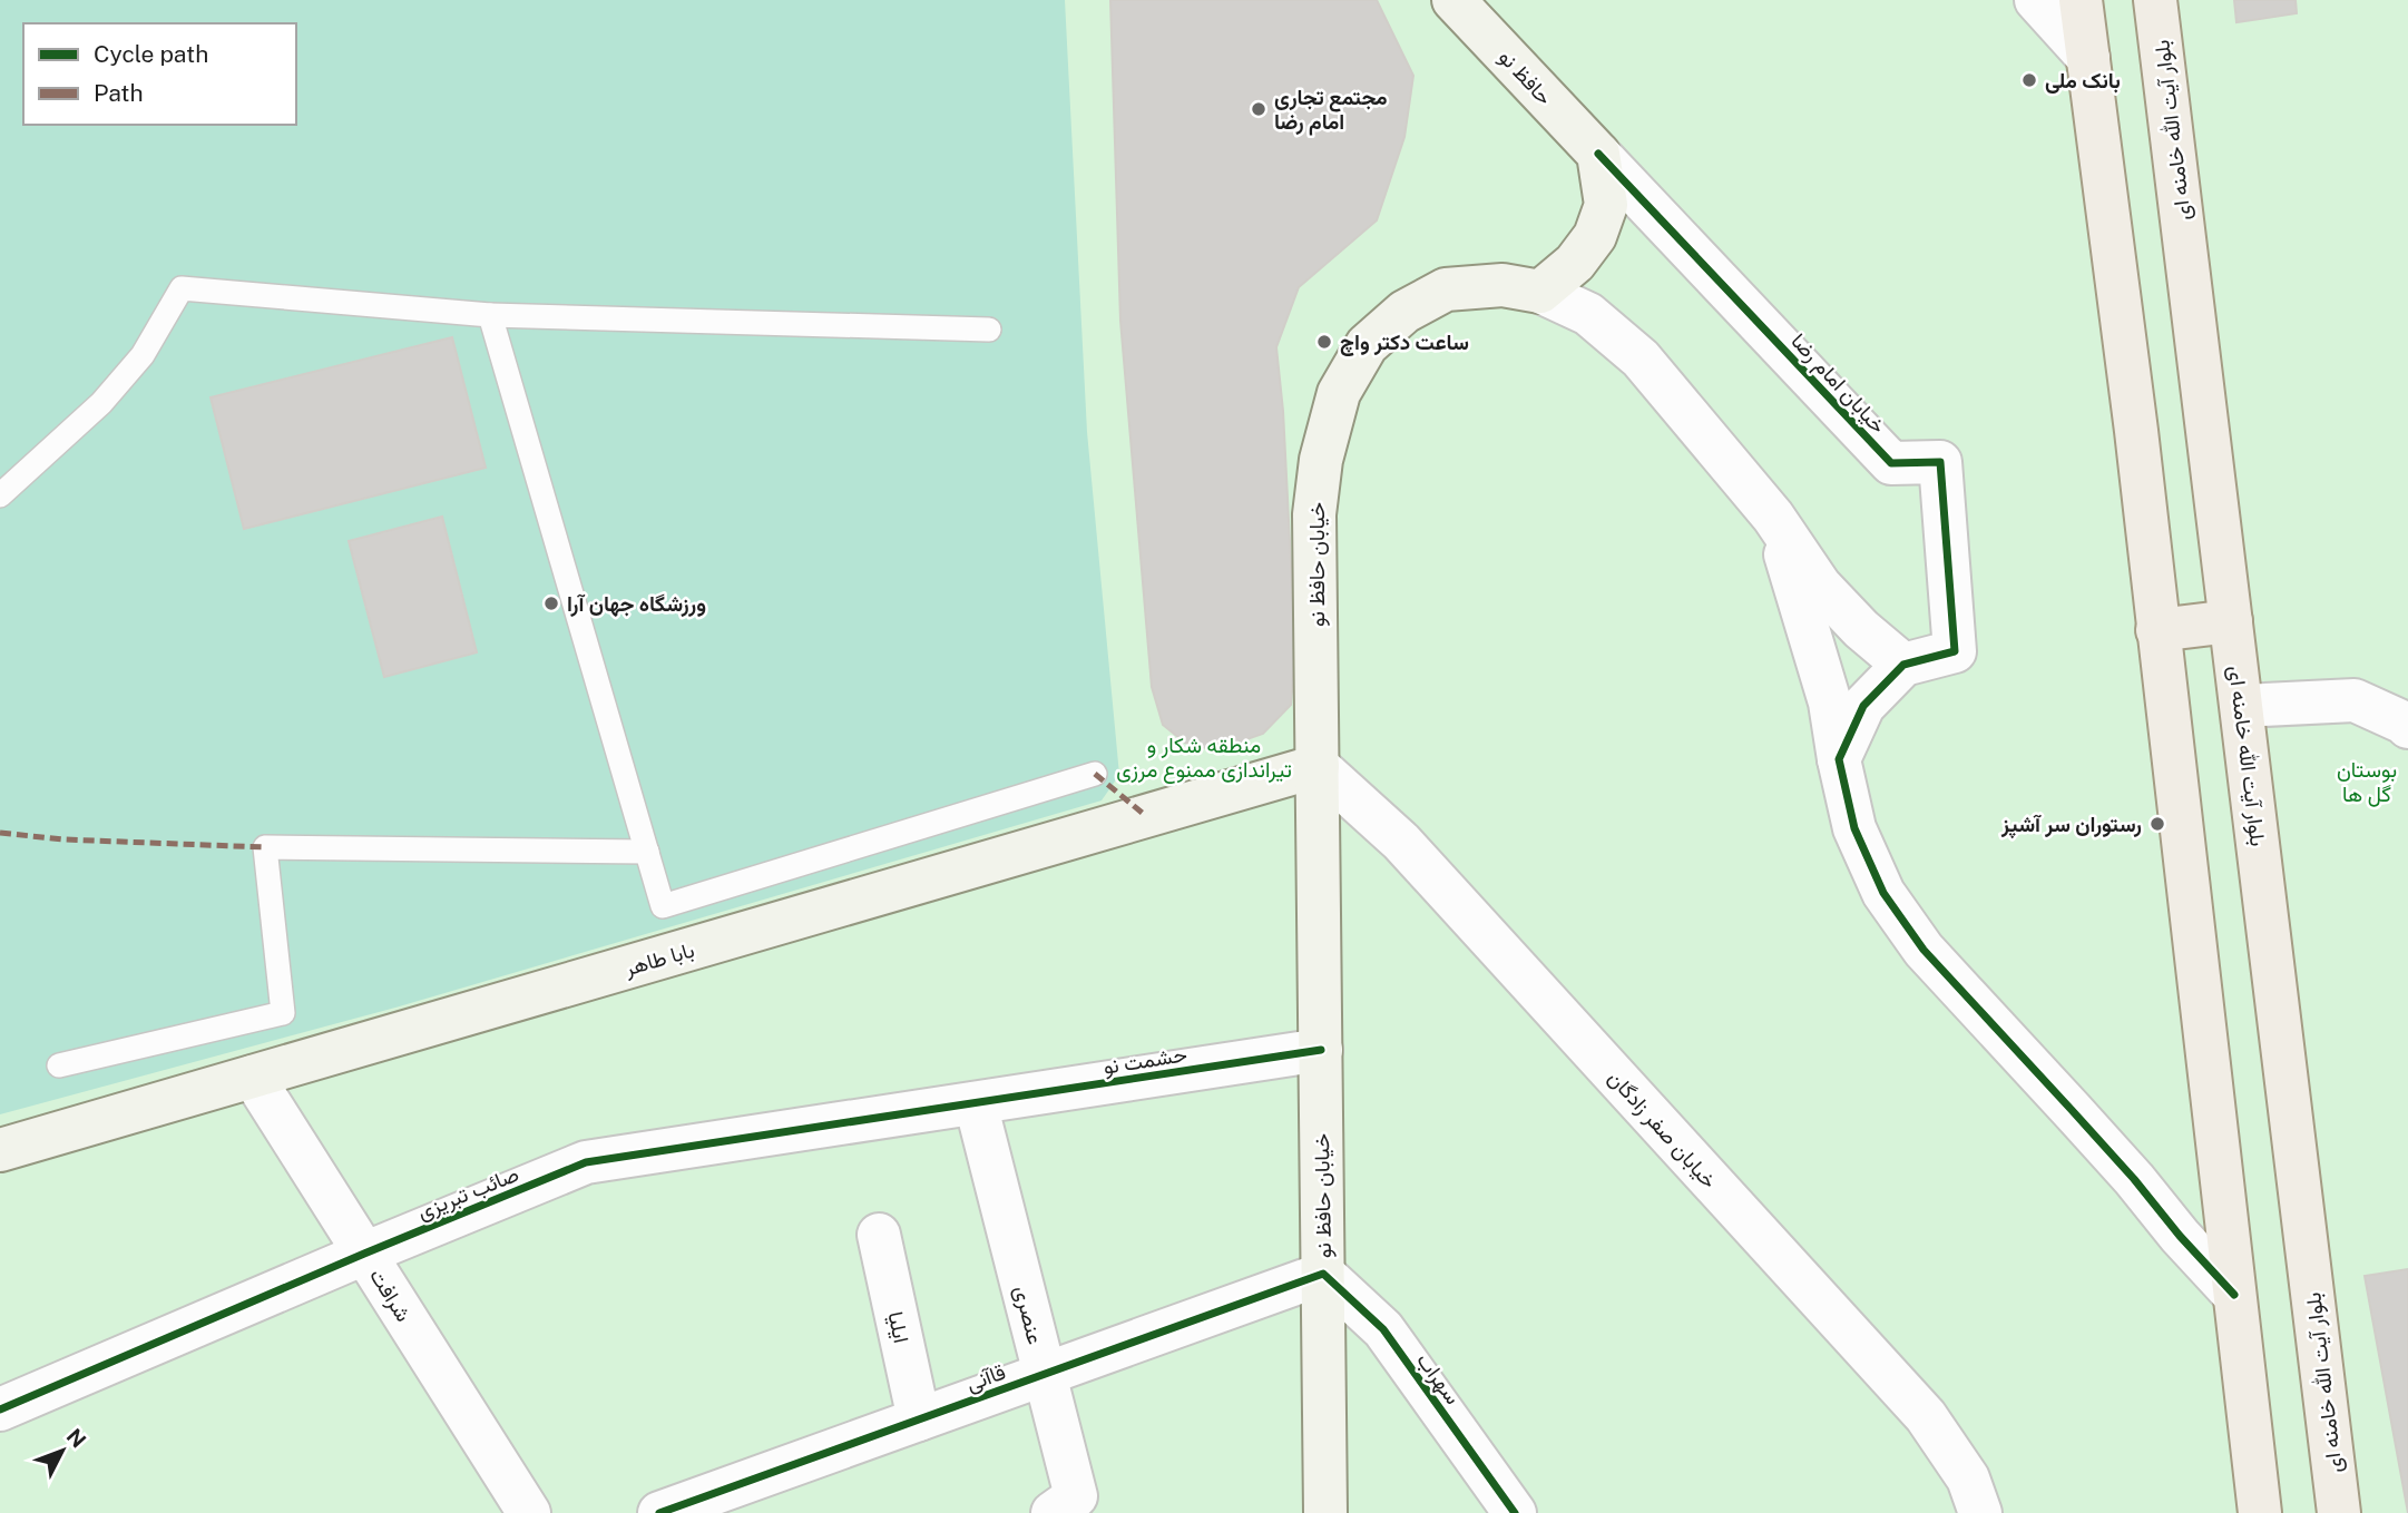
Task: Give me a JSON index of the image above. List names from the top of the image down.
{
  "streets": {
    "main road": [
      "حافظ نو",
      "بلوار آیت الله خامنه ای",
      "خیابان حافظ نو",
      "بابا طاهر"
    ],
    "street": [
      "خیابان امام رضا",
      "حشمت نو",
      "خیابان صفر زادگان",
      "صائب تبریزی",
      "شرافت",
      "عنصری",
      "ایلیا",
      "قاآنی",
      "سهراب"
    ]
  },
  "crossings": [
    ["حافظ نو", "خیابان امام رضا"],
    ["خیابان امام رضا", "خیابان حافظ نو"],
    ["خیابان حافظ نو", "بابا طاهر"],
    ["خیابان حافظ نو", "حشمت نو"],
    ["خیابان حافظ نو", "خیابان صفر زادگان"],
    ["خیابان حافظ نو", "قاآنی"],
    ["خیابان حافظ نو", "سهراب"],
    ["بابا طاهر", "خیابان صفر زادگان"],
    ["بابا طاهر", "شرافت"],
    ["حشمت نو", "صائب تبریزی"],
    ["حشمت نو", "عنصری"],
    ["صائب تبریزی", "شرافت"],
    ["صائب تبریزی", "عنصری"],
    ["عنصری", "قاآنی"],
    ["ایلیا", "قاآنی"],
    ["قاآنی", "سهراب"]
  ],
  "parks": ["منطقه شکار و تیراندازی ممنوع مرزی", "بوستان گل ها"],
  "places": [
    "بانک ملی",
    "مجتمع تجاری امام رضا",
    "ساعت دکتر واچ",
    "ورزشگاه جهان آرا",
    "رستوران سر آشپز"
  ],
  "legend": ["Cycle path", "Path"],
  "north": "top right"
}
